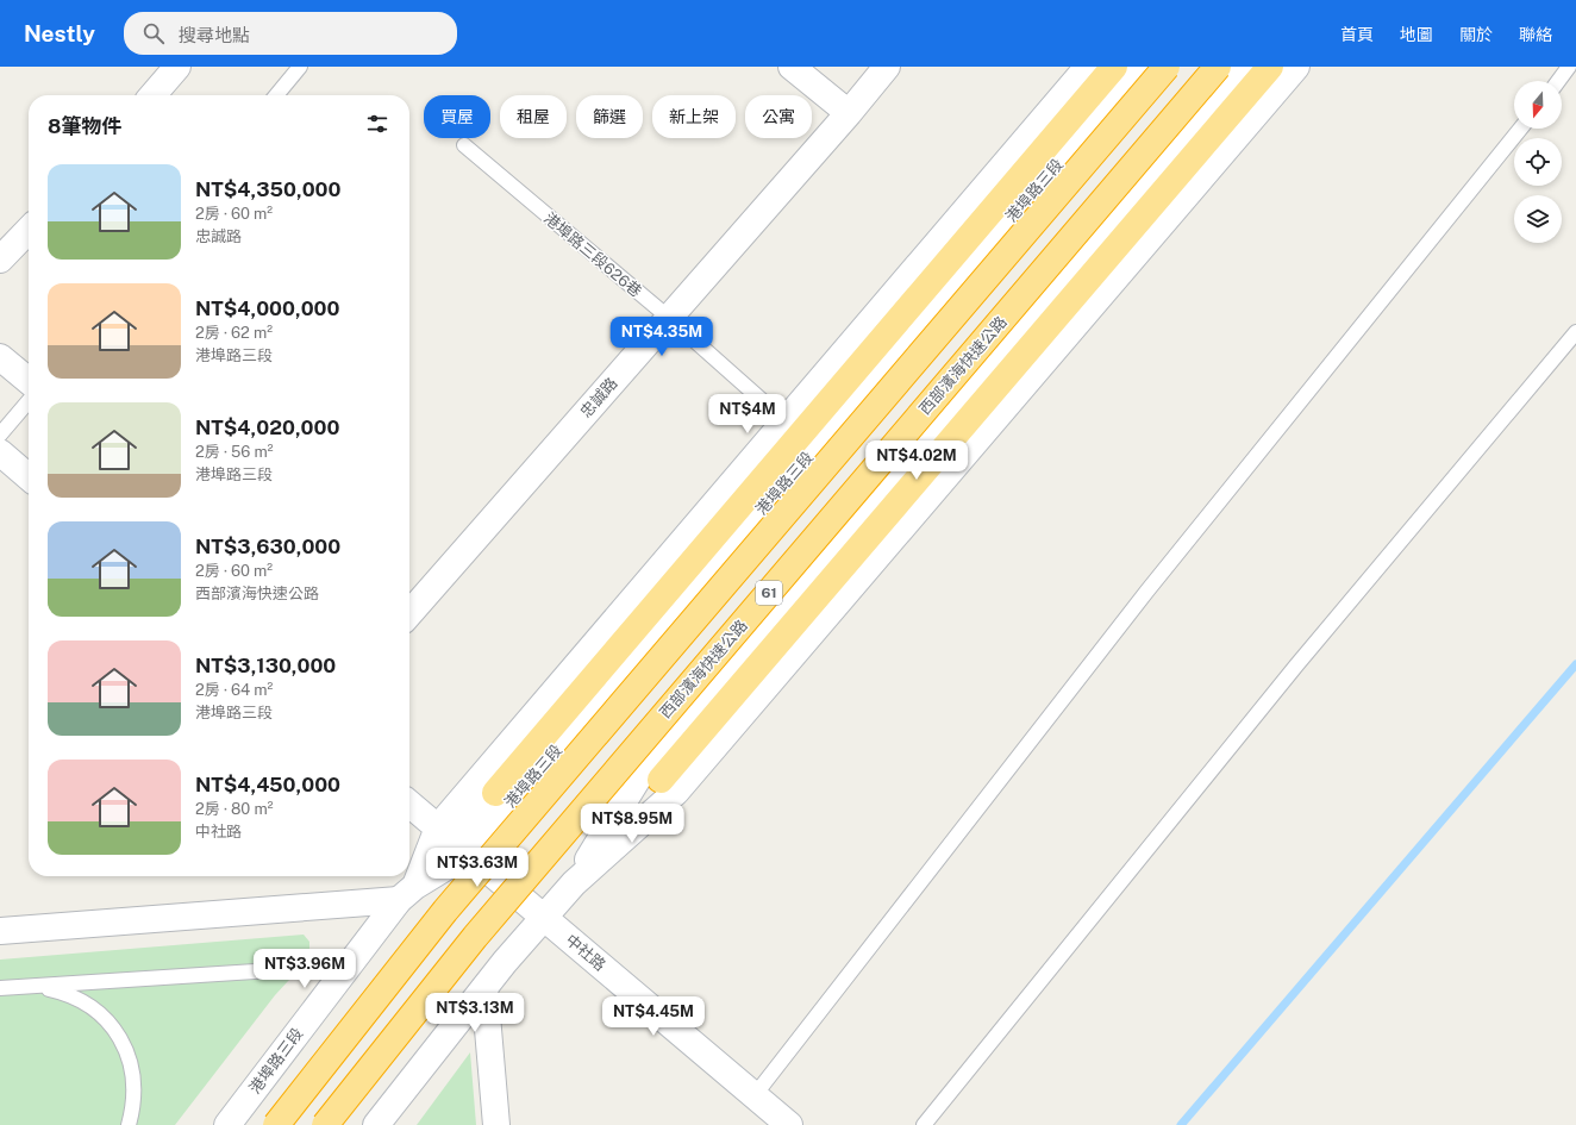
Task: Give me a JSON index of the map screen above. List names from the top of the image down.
{
  "streets": {
    "highway": ["西部濱海快速公路", "61"],
    "street": ["港埠路三段", "忠誠路", "中社路"],
    "lane": ["港埠路三段626巷"]
  },
  "crossings": [
    ["港埠路三段", "港埠路三段626巷"],
    ["港埠路三段", "中社路"],
    ["港埠路三段626巷", "忠誠路"]
  ],
  "north": "bottom",
  "page": {
    "header": "Nestly",
    "search": "搜尋地點",
    "nav": [
      "首頁",
      "地圖",
      "關於",
      "聯絡"
    ],
    "chip": [
      "買屋",
      "租屋",
      "篩選",
      "新上架",
      "公寓"
    ],
    "heading": "8筆物件",
    "list": [
      {
        "name": "NT$4,350,000",
        "note": "2房 · 60 m² · 忠誠路"
      },
      {
        "name": "NT$4,000,000",
        "note": "2房 · 62 m² · 港埠路三段"
      },
      {
        "name": "NT$4,020,000",
        "note": "2房 · 56 m² · 港埠路三段"
      },
      {
        "name": "NT$3,630,000",
        "note": "2房 · 60 m² · 西部濱海快速公路"
      },
      {
        "name": "NT$3,130,000",
        "note": "2房 · 64 m² · 港埠路三段"
      },
      {
        "name": "NT$4,450,000",
        "note": "2房 · 80 m² · 中社路"
      }
    ],
    "price": [
      "NT$4.35M",
      "NT$4M",
      "NT$4.02M",
      "NT$8.95M",
      "NT$3.63M",
      "NT$3.96M",
      "NT$3.13M",
      "NT$4.45M"
    ]
  }
}
